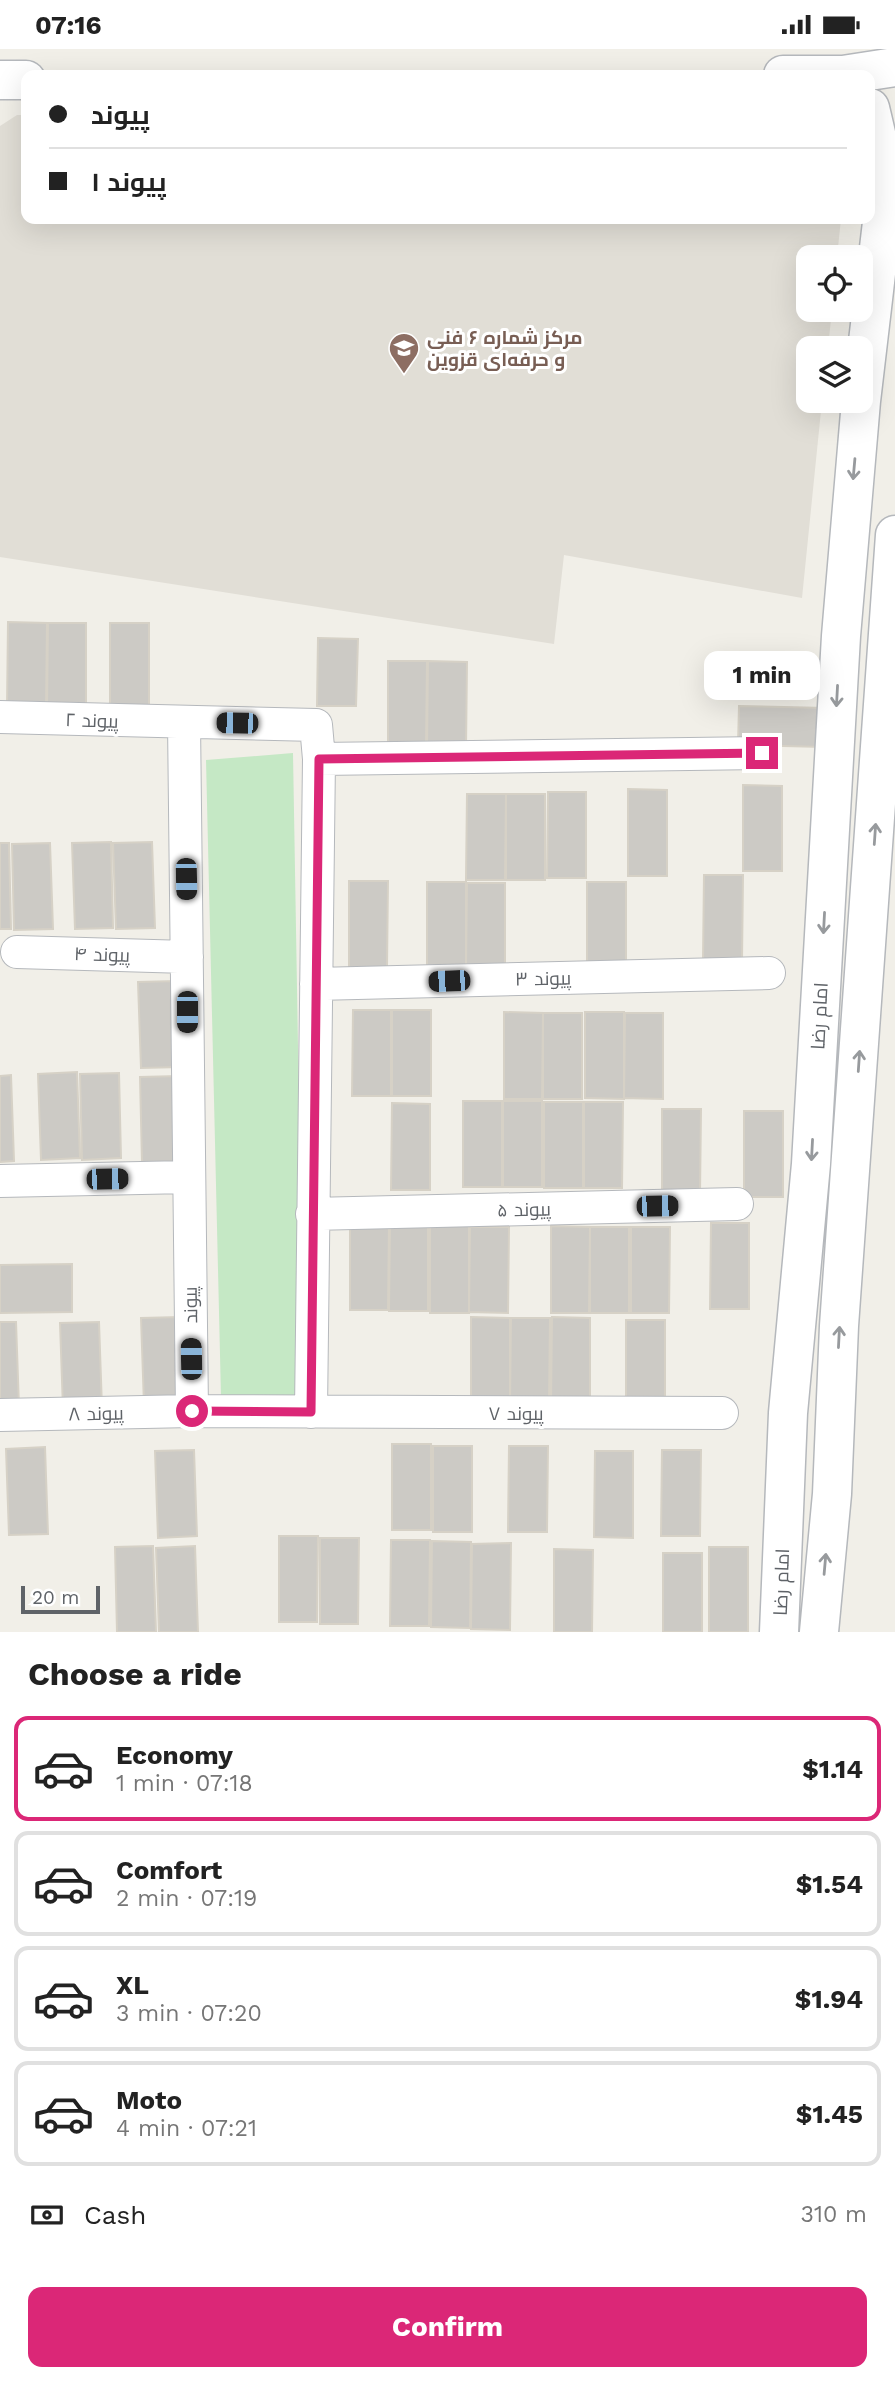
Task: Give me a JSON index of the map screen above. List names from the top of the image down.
{
  "streets": {
    "street": [
      "پیوند ۲",
      "پیوند ۴",
      "پیوند ۳",
      "امام رضا",
      "پیوند ۵",
      "پیوند",
      "پیوند ۸",
      "پیوند ۷"
    ]
  },
  "crossings": [
    ["پیوند ۲", "پیوند"],
    ["پیوند ۴", "پیوند"],
    ["پیوند", "پیوند ۸"]
  ],
  "places": {
    "school or university": ["مرکز شماره ۶ فنی و حرفه‌ای قزوین"]
  },
  "scale_bar": "20 m",
  "page": {
    "status": "07:16",
    "banner": ["پیوند", "پیوند ۱"],
    "bubble": "1 min",
    "scale": "20 m",
    "heading": "Choose a ride",
    "list": [
      {
        "name": "Economy",
        "note": "1 min · 07:18",
        "value": "$1.14"
      },
      {
        "name": "Comfort",
        "note": "2 min · 07:19",
        "value": "$1.54"
      },
      {
        "name": "XL",
        "note": "3 min · 07:20",
        "value": "$1.94"
      },
      {
        "name": "Moto",
        "note": "4 min · 07:21",
        "value": "$1.45"
      }
    ],
    "pay": ["Cash", "310 m"],
    "buttons": "Confirm"
  }
}
